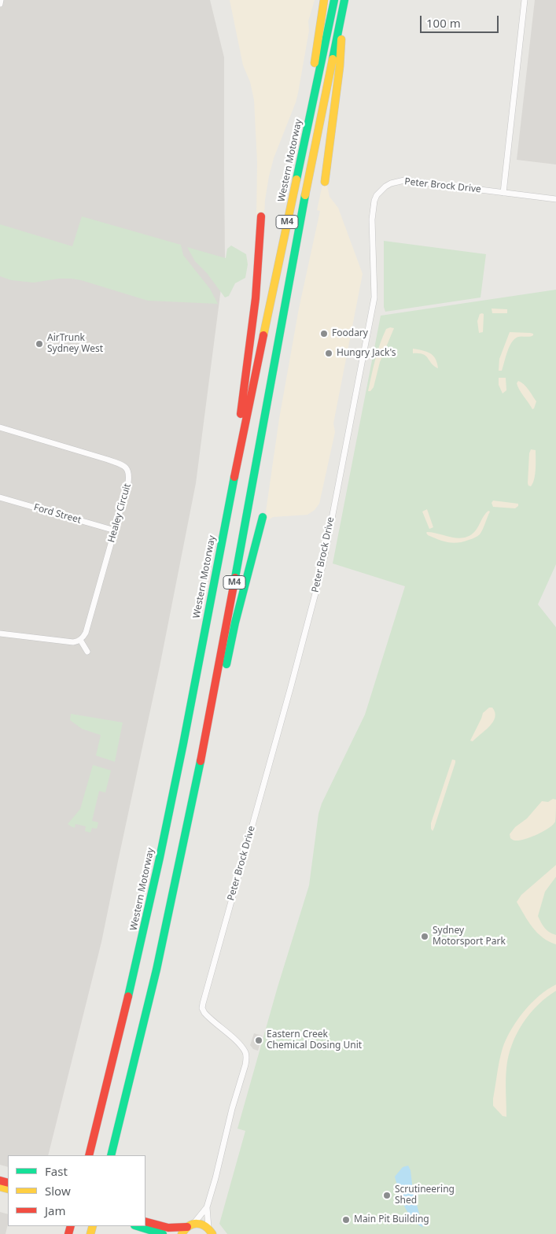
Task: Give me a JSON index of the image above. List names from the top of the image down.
{
  "streets": {
    "main road": ["Western Motorway", "M4"],
    "street": ["Peter Brock Drive", "Healey Circuit", "Ford Street"]
  },
  "crossings": [
    ["Healey Circuit", "Ford Street"]
  ],
  "places": [
    "Foodary",
    "AirTrunk Sydney West",
    "Hungry Jack's",
    "Sydney Motorsport Park",
    "Eastern Creek Chemical Dosing Unit",
    "Scrutineering Shed",
    "Main Pit Building"
  ],
  "legend": ["Fast", "Slow", "Jam"],
  "scale_bar": "100 m"
}
